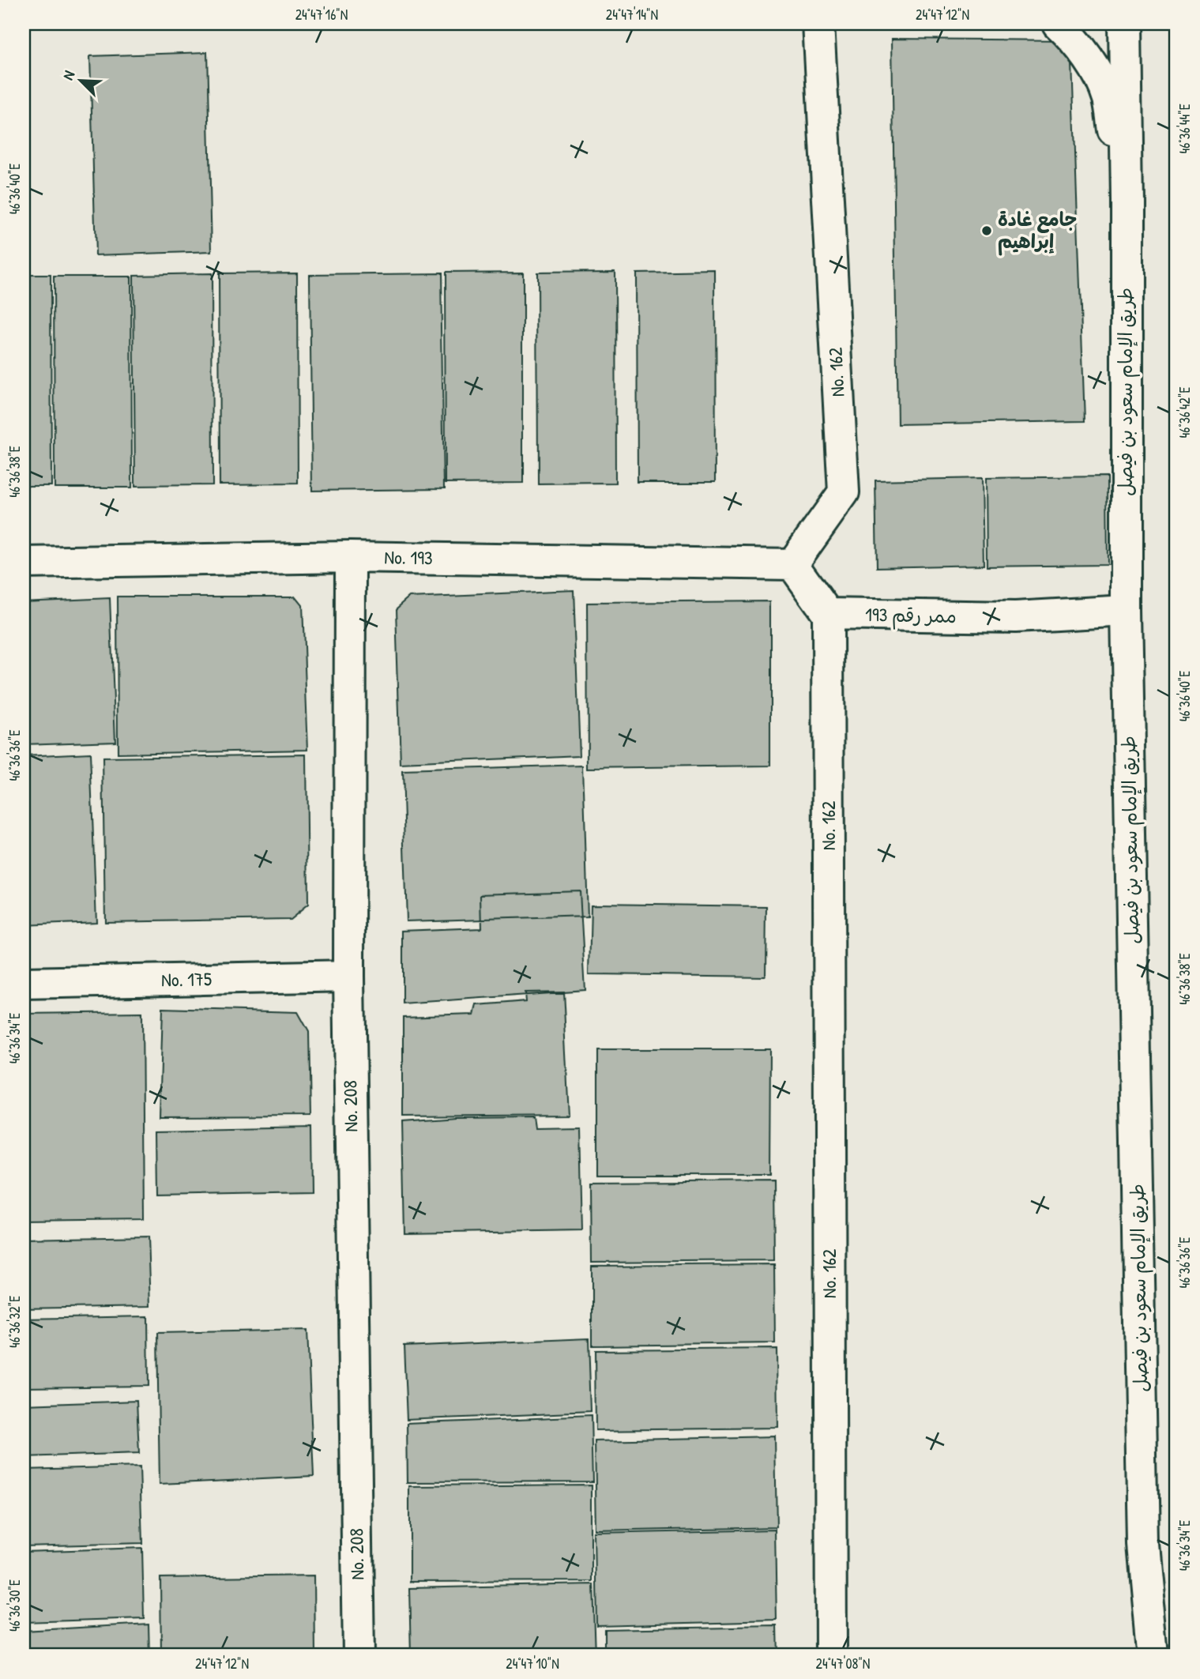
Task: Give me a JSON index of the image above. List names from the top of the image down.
{
  "streets": {
    "street": [
      "No. 162",
      "طريق الإمام سعود بن فيصل",
      "No. 193",
      "ممر رقم 193",
      "No. 175",
      "No. 208"
    ]
  },
  "crossings": [
    ["No. 162", "No. 193"],
    ["No. 162", "ممر رقم 193"],
    ["طريق الإمام سعود بن فيصل", "ممر رقم 193"],
    ["No. 193", "No. 208"],
    ["No. 175", "No. 208"]
  ],
  "places": ["جامع غادة إبراهيم"],
  "north": "top left",
  "coordinates": [
    "24°47'16\"N",
    "24°47'14\"N",
    "24°47'12\"N",
    "46°36'44\"E",
    "46°36'40\"E",
    "46°36'42\"E",
    "46°36'38\"E",
    "46°36'36\"E",
    "46°36'34\"E",
    "46°36'32\"E",
    "46°36'30\"E",
    "24°47'10\"N",
    "24°47'08\"N"
  ]
}
